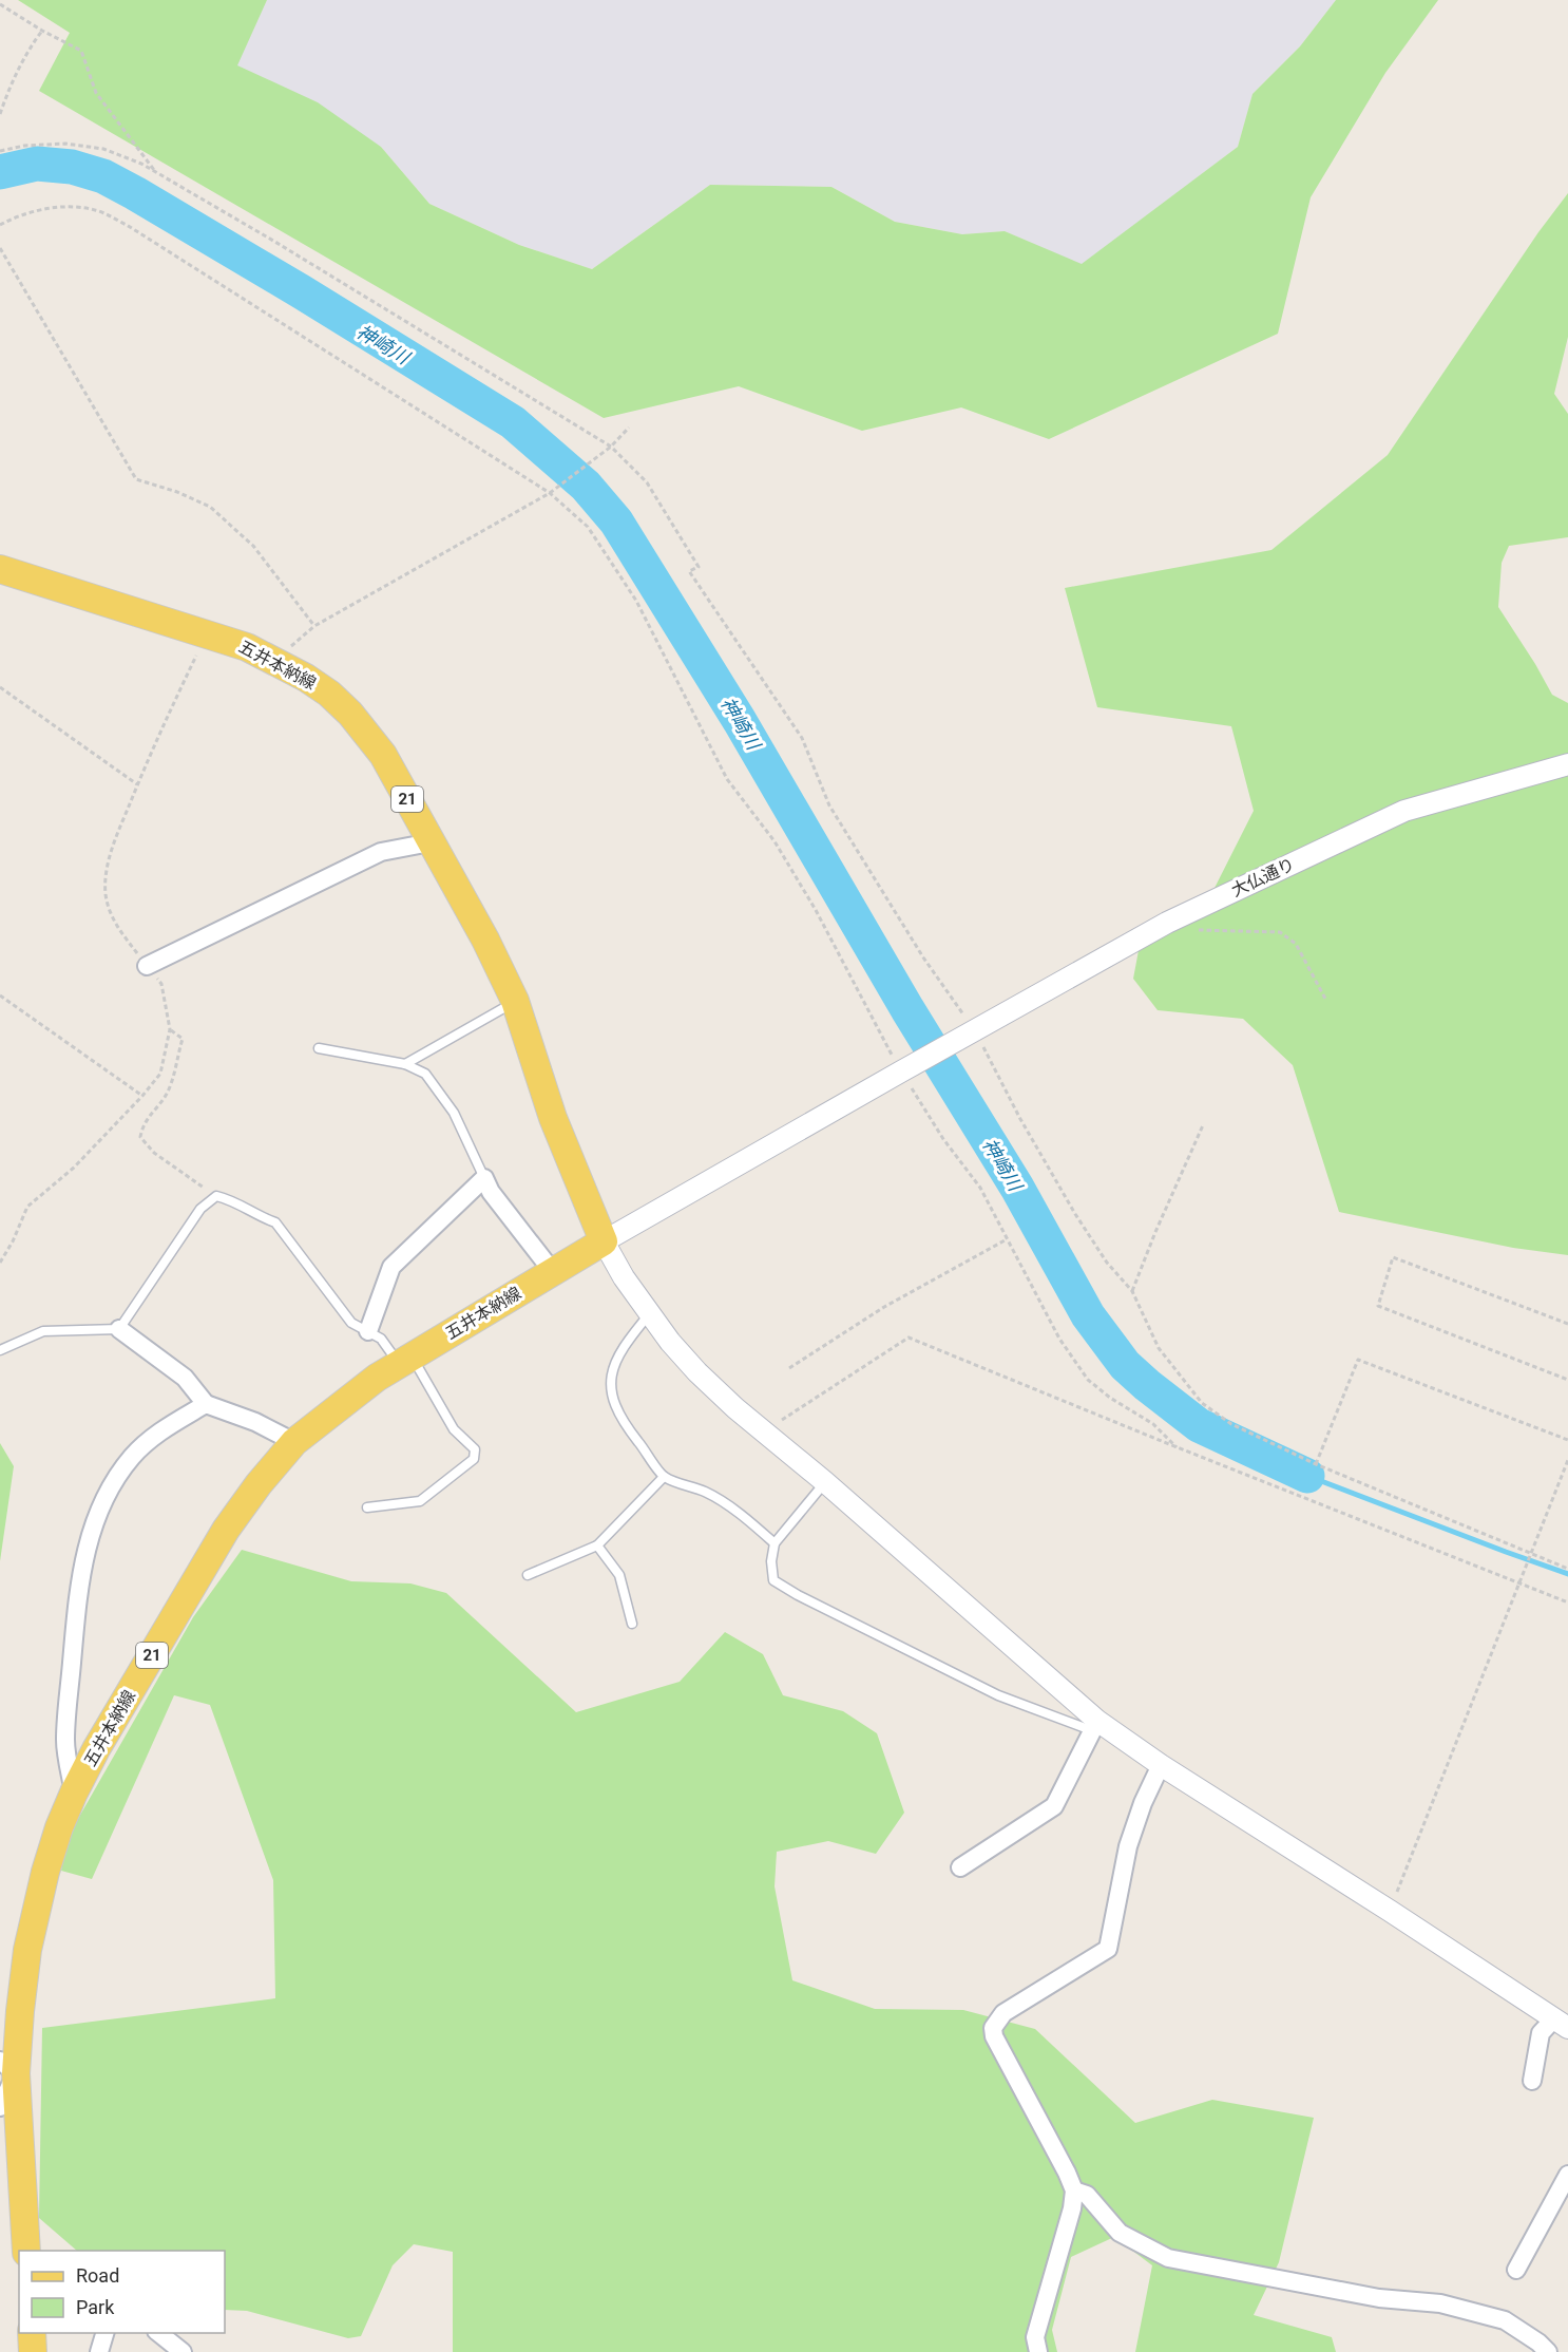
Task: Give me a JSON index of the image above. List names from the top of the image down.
{
  "streets": {
    "main road": ["五井本納線", "21"],
    "street": ["大仏通り"]
  },
  "crossings": [
    ["五井本納線", "大仏通り"]
  ],
  "water": ["神崎川"],
  "legend": ["Road", "Park"]
}
